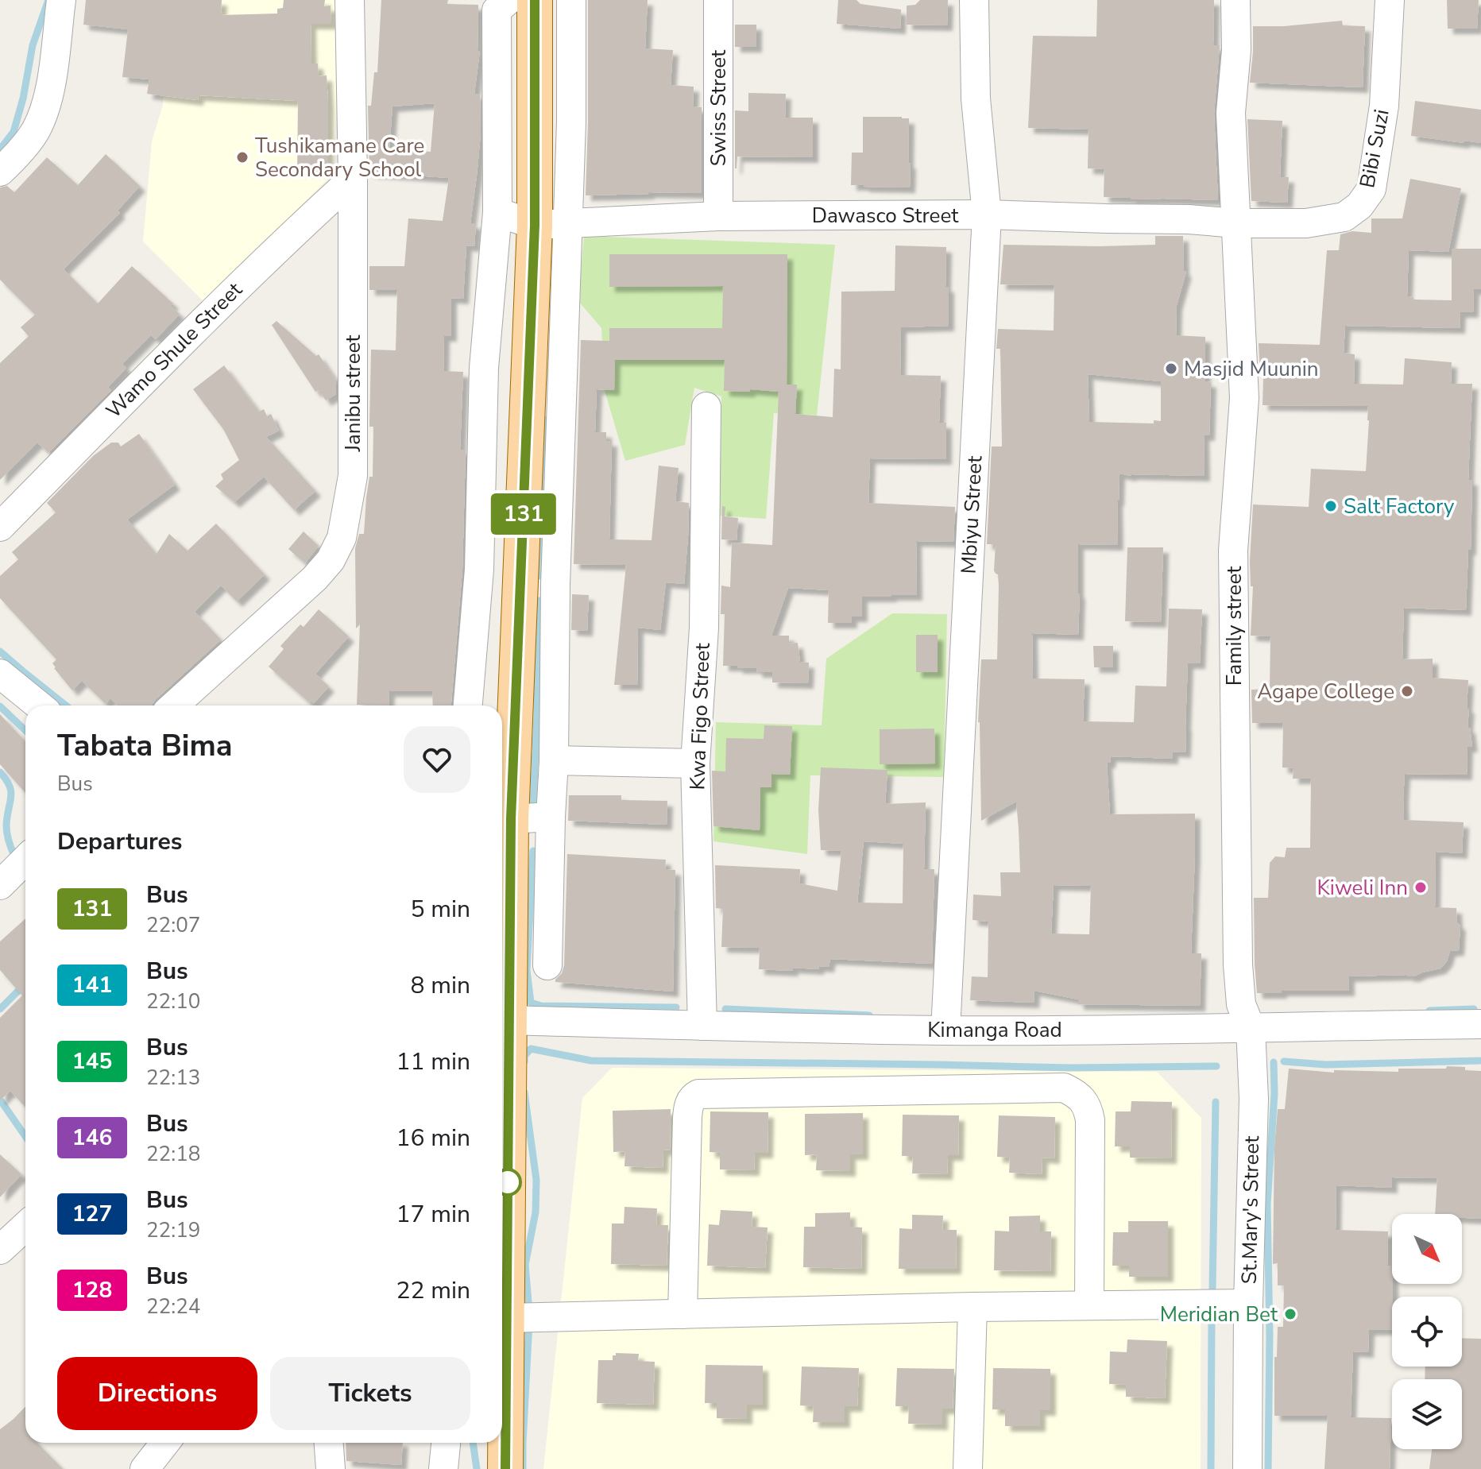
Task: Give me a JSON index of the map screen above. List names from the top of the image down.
{
  "streets": {
    "street": [
      "Swiss Street",
      "Bibi Suzi",
      "Dawasco Street",
      "Wamo Shule Street",
      "Janibu street",
      "Mbiyu Street",
      "Family street",
      "Kwa Figo Street",
      "Kimanga Road",
      "St.Mary's Street"
    ]
  },
  "crossings": [
    ["Swiss Street", "Dawasco Street"],
    ["Bibi Suzi", "Dawasco Street"],
    ["Bibi Suzi", "Family street"],
    ["Dawasco Street", "Mbiyu Street"],
    ["Dawasco Street", "Family street"],
    ["Wamo Shule Street", "Janibu street"],
    ["Mbiyu Street", "Kimanga Road"],
    ["Family street", "Kimanga Road"],
    ["Family street", "St.Mary's Street"],
    ["Kwa Figo Street", "Kimanga Road"],
    ["Kimanga Road", "St.Mary's Street"]
  ],
  "places": [
    "Tushikamane Care Secondary School",
    "Masjid Muunin",
    "Salt Factory",
    "Agape College",
    "Kiweli Inn",
    "Meridian Bet"
  ],
  "lines": ["bus line 131"],
  "north": "bottom right",
  "page": {
    "on_map": "131",
    "heading": [
      ["Tabata Bima", "Bus"],
      "Departures"
    ],
    "list": [
      {
        "mark": "131",
        "name": "Bus",
        "note": "22:07",
        "value": "5 min"
      },
      {
        "mark": "141",
        "name": "Bus",
        "note": "22:10",
        "value": "8 min"
      },
      {
        "mark": "145",
        "name": "Bus",
        "note": "22:13",
        "value": "11 min"
      },
      {
        "mark": "146",
        "name": "Bus",
        "note": "22:18",
        "value": "16 min"
      },
      {
        "mark": "127",
        "name": "Bus",
        "note": "22:19",
        "value": "17 min"
      },
      {
        "mark": "128",
        "name": "Bus",
        "note": "22:24",
        "value": "22 min"
      }
    ],
    "buttons": ["Directions", "Tickets"]
  }
}
